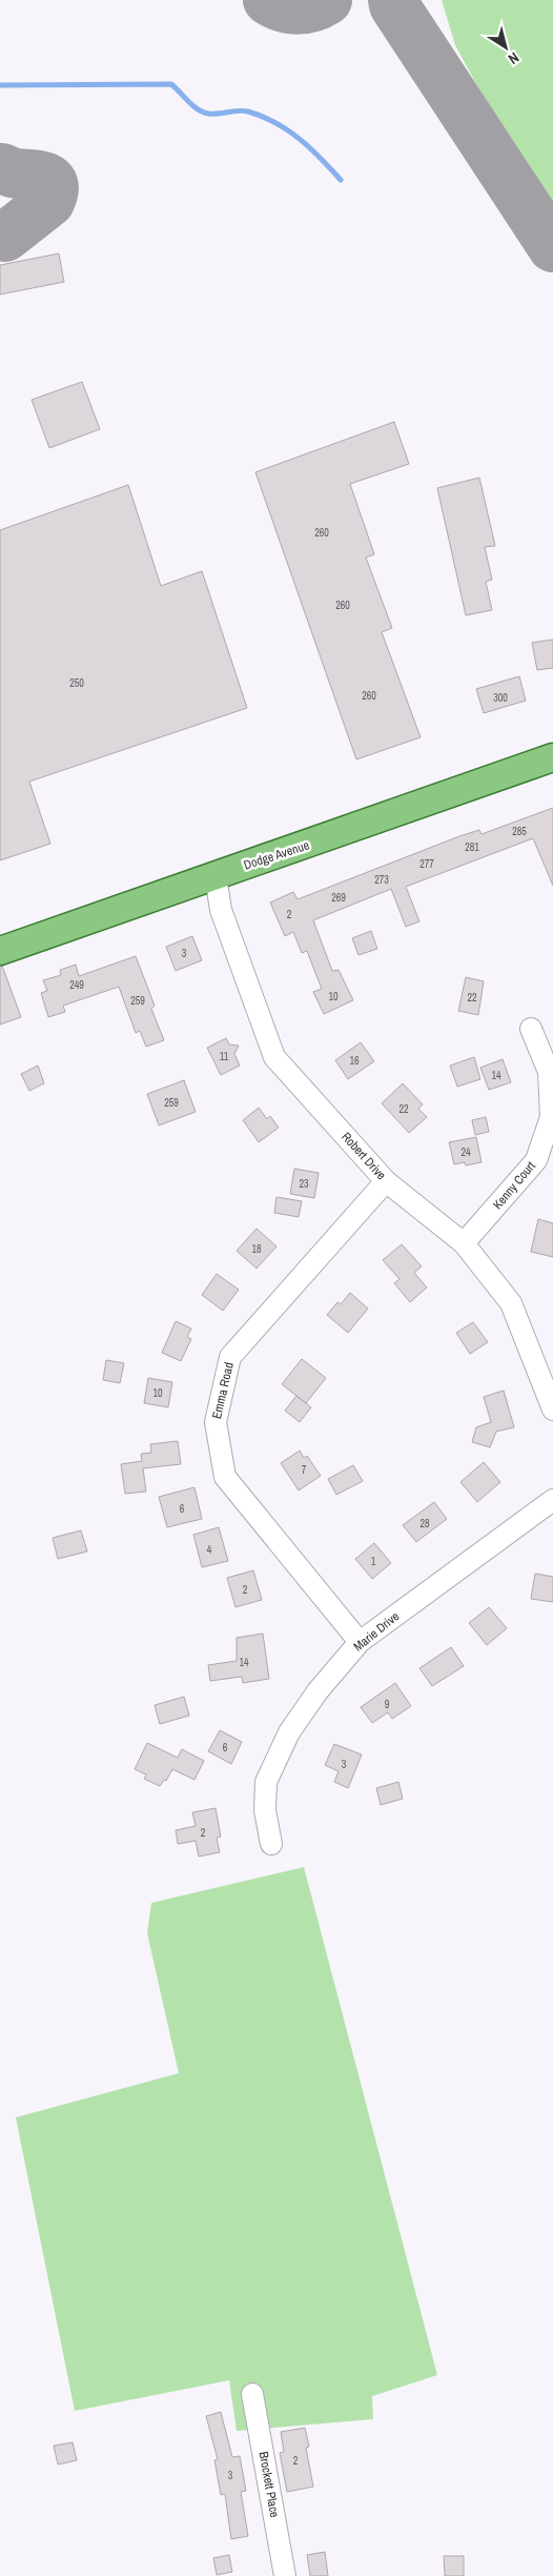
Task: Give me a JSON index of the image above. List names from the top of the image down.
{
  "streets": {
    "main road": ["Dodge Avenue"],
    "street": [
      "Robert Drive",
      "Kenny Court",
      "Emma Road",
      "Marie Drive",
      "Brockett Place"
    ]
  },
  "crossings": [
    ["Dodge Avenue", "Robert Drive"],
    ["Robert Drive", "Kenny Court"],
    ["Robert Drive", "Emma Road"],
    ["Emma Road", "Marie Drive"]
  ],
  "house_numbers": [
    "260",
    "260",
    "250",
    "260",
    "300",
    "285",
    "281",
    "277",
    "273",
    "269",
    "2",
    "3",
    "249",
    "10",
    "22",
    "259",
    "11",
    "16",
    "14",
    "259",
    "22",
    "24",
    "23",
    "18",
    "10",
    "7",
    "6",
    "28",
    "4",
    "1",
    "2",
    "14",
    "9",
    "6",
    "3",
    "2",
    "2",
    "3"
  ],
  "north": "bottom right"
}
